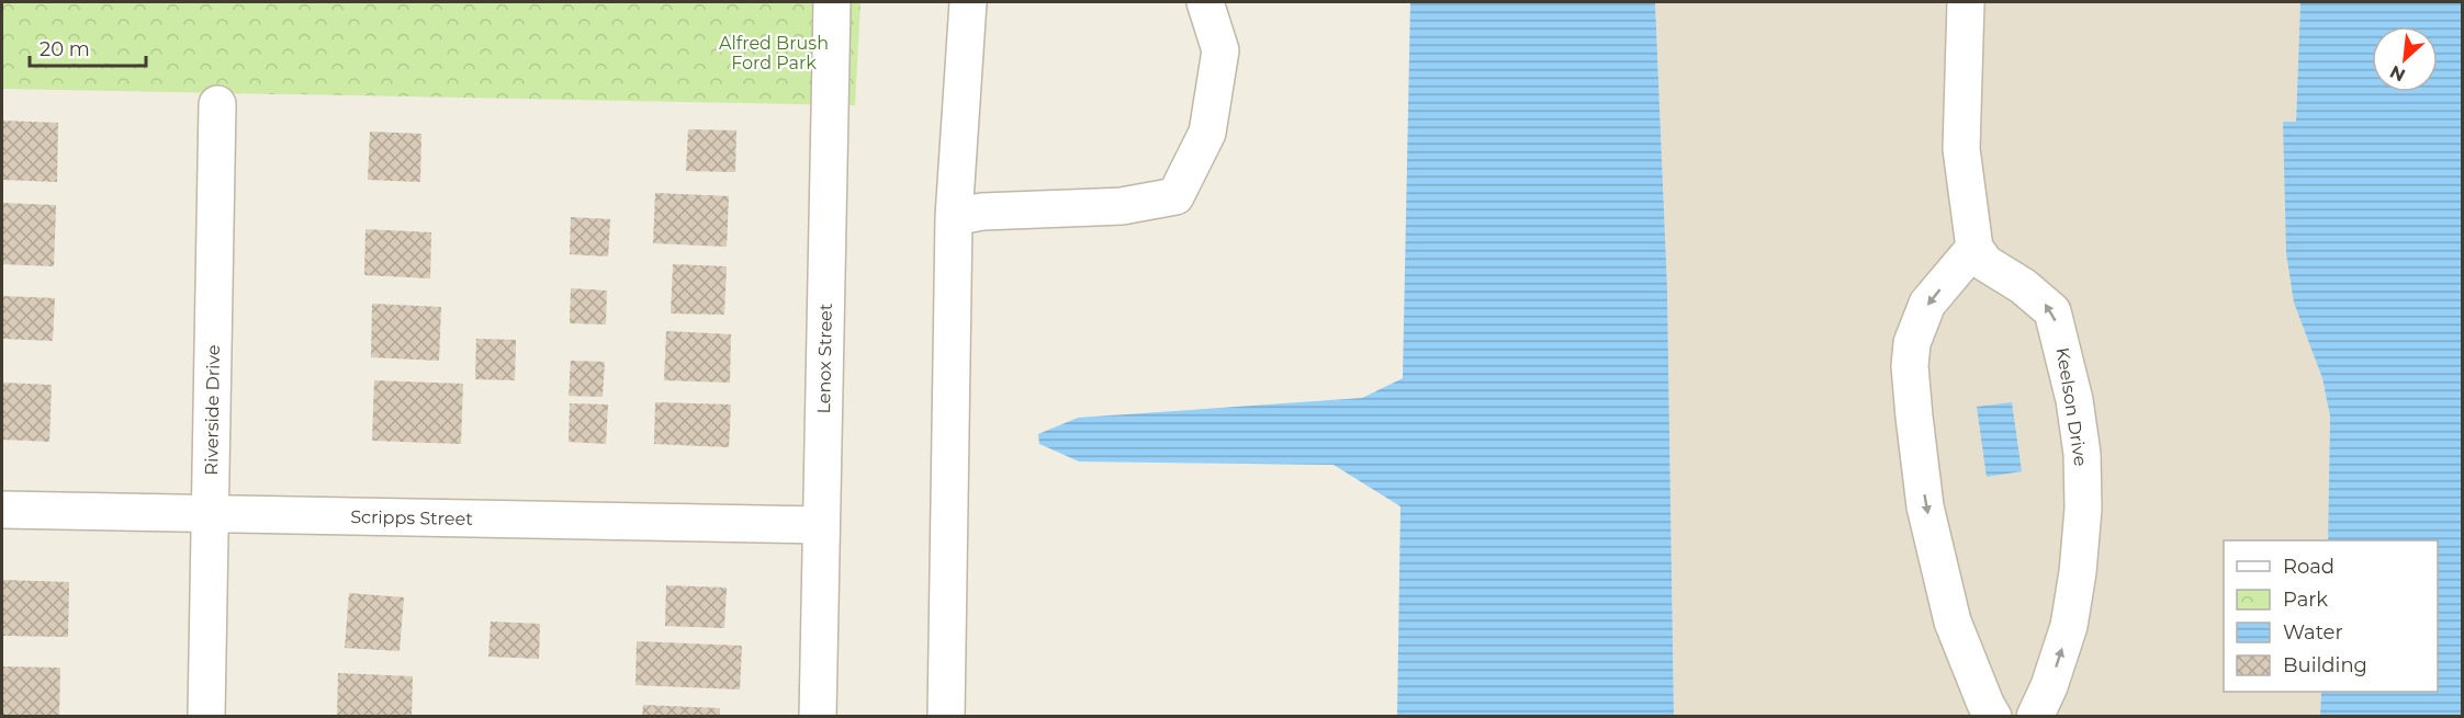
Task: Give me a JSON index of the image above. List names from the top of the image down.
{
  "streets": {
    "street": [
      "Lenox Street",
      "Keelson Drive",
      "Riverside Drive",
      "Scripps Street"
    ]
  },
  "crossings": [
    ["Lenox Street", "Scripps Street"],
    ["Riverside Drive", "Scripps Street"]
  ],
  "parks": ["Alfred Brush Ford Park"],
  "legend": [
    "Road",
    "Park",
    "Water",
    "Building"
  ],
  "scale_bar": "20 m",
  "north": "bottom left"
}
